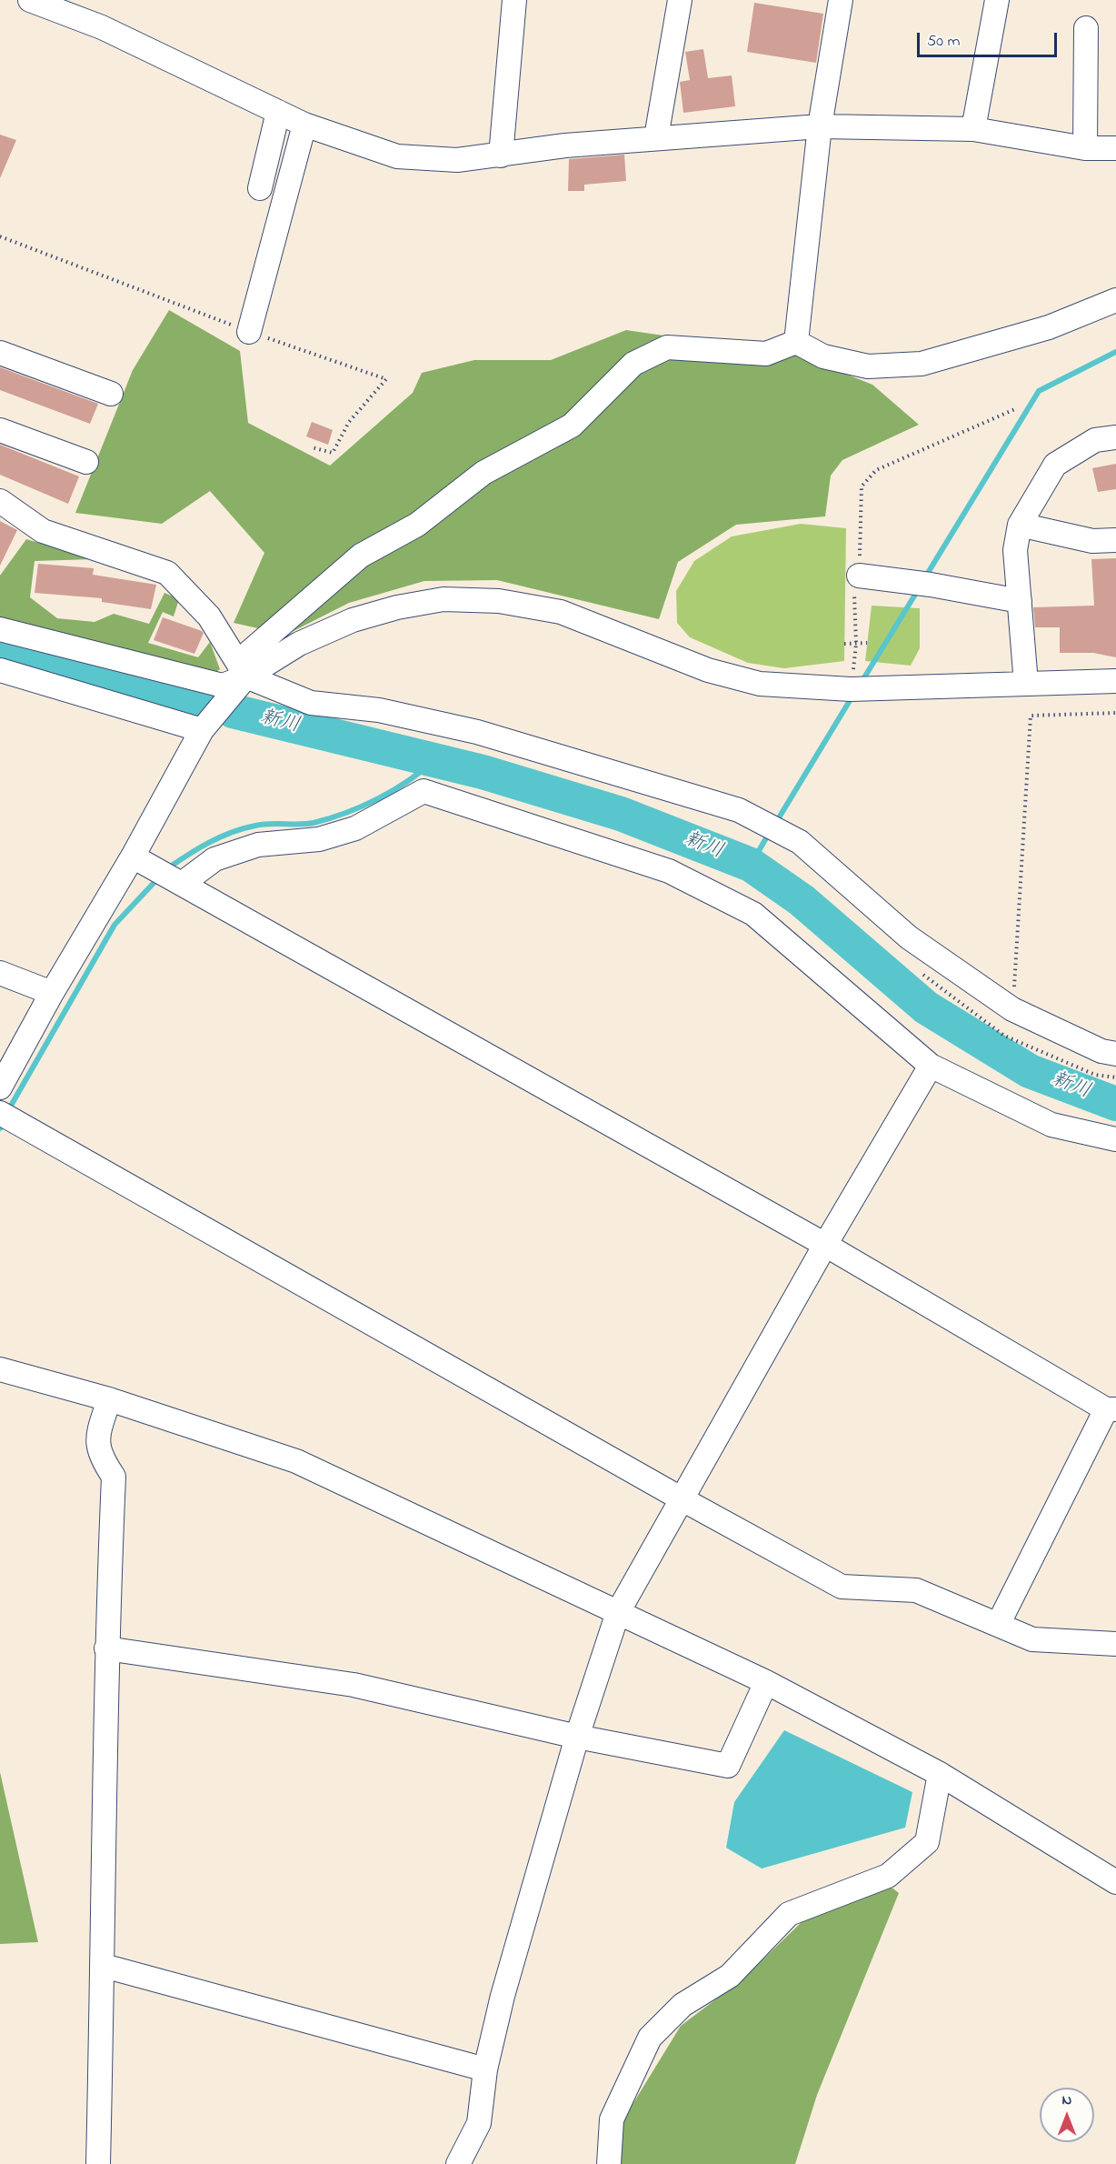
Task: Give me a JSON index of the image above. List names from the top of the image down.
{
  "water": ["新川"],
  "scale_bar": "50 m",
  "north": "top"
}
